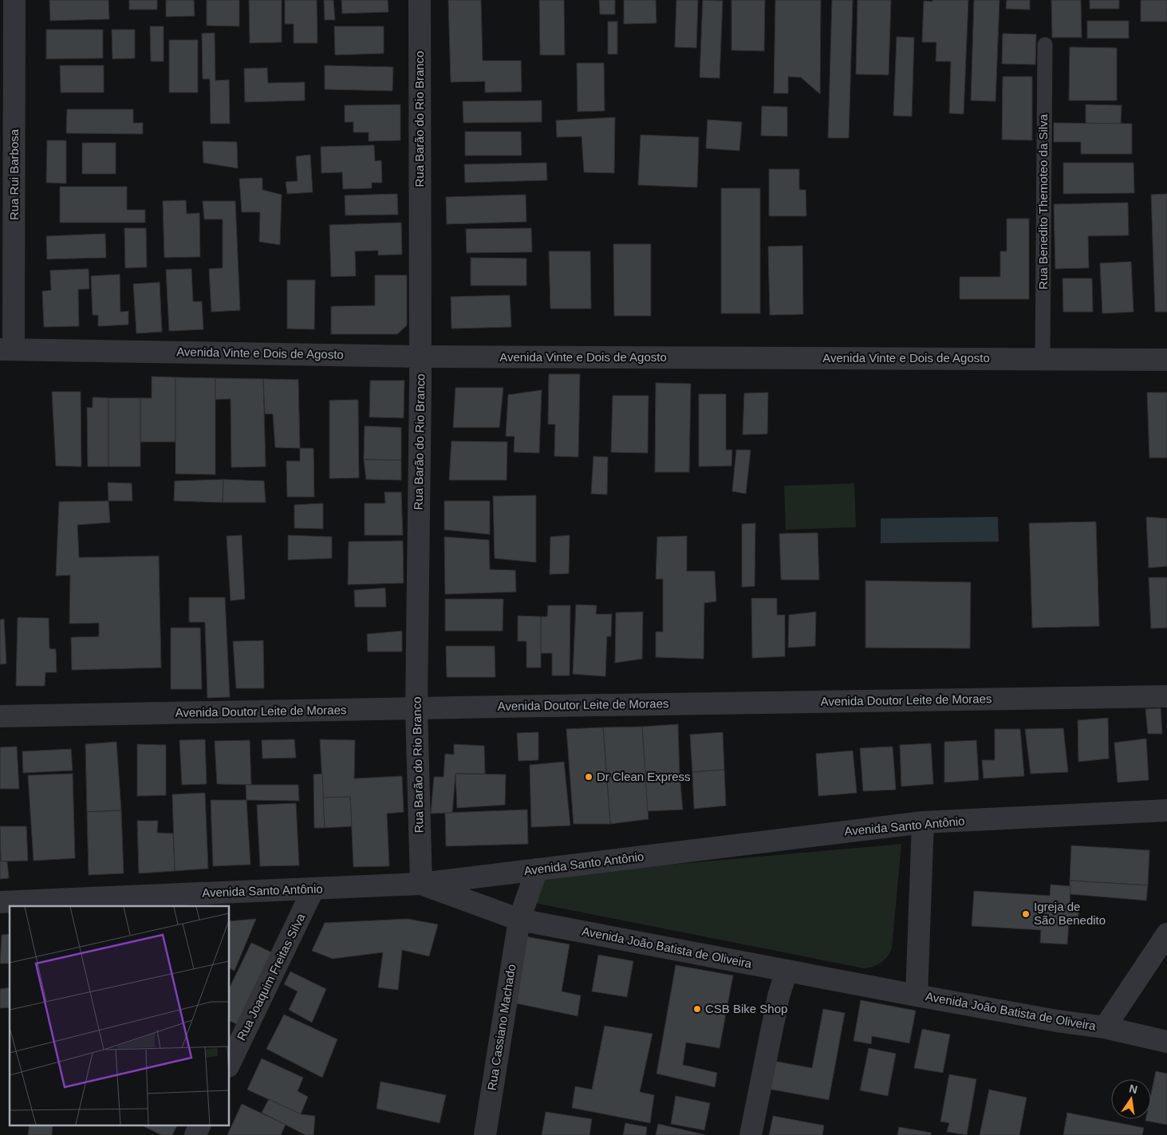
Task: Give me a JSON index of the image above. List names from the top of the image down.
{
  "streets": {
    "street": [
      "Rua Barão do Rio Branco",
      "Rua Rui Barbosa",
      "Avenida Vinte e Dois de Agosto",
      "Avenida Doutor Leite de Moraes",
      "Avenida Santo Antônio",
      "Avenida João Batista de Oliveira",
      "Rua Joaquim Freitas Silva",
      "Rua Cassiano Machado"
    ],
    "lane": ["Rua Benedito Themoteo da Silva"]
  },
  "crossings": [
    ["Rua Barão do Rio Branco", "Avenida Vinte e Dois de Agosto"],
    ["Rua Barão do Rio Branco", "Avenida Doutor Leite de Moraes"],
    ["Rua Barão do Rio Branco", "Avenida Santo Antônio"],
    ["Rua Barão do Rio Branco", "Avenida João Batista de Oliveira"],
    ["Rua Rui Barbosa", "Avenida Vinte e Dois de Agosto"],
    ["Rua Benedito Themoteo da Silva", "Avenida Vinte e Dois de Agosto"],
    ["Avenida Santo Antônio", "Avenida João Batista de Oliveira"],
    ["Avenida Santo Antônio", "Rua Joaquim Freitas Silva"],
    ["Avenida Santo Antônio", "Rua Cassiano Machado"],
    ["Avenida João Batista de Oliveira", "Rua Cassiano Machado"]
  ],
  "places": ["Dr Clean Express", "Igreja de São Benedito", "CSB Bike Shop"],
  "north": "top"
}
